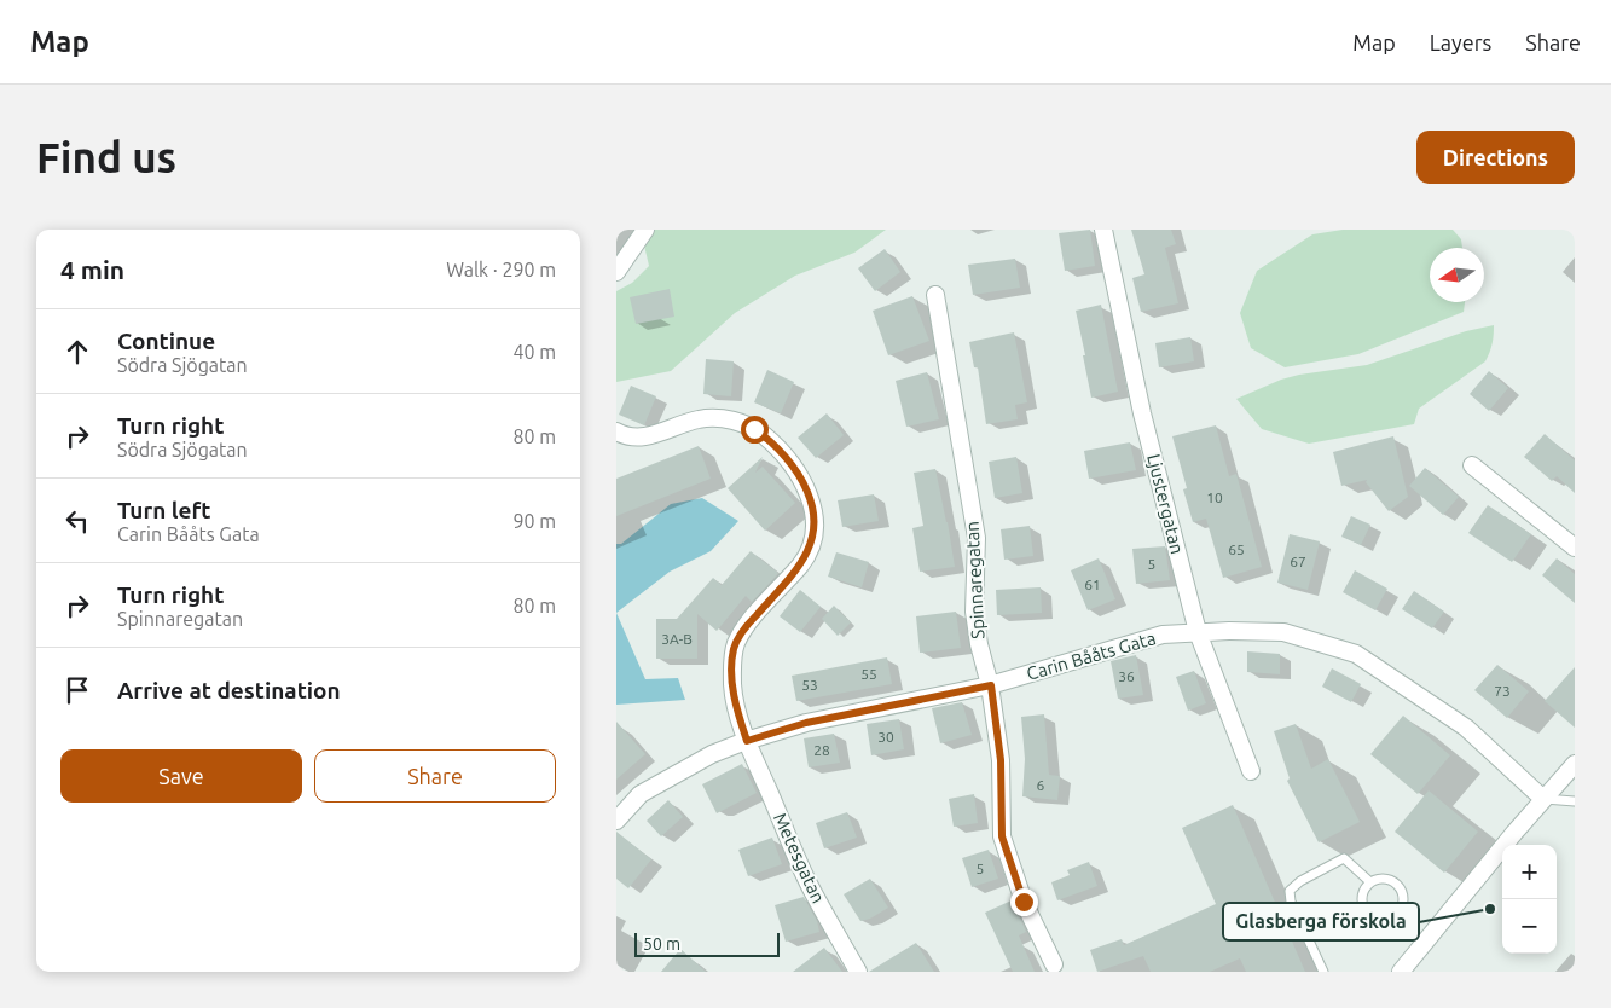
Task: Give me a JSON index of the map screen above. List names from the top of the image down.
{
  "streets": {
    "street": [
      "Ljustergatan",
      "Spinnaregatan",
      "Carin Bååts Gata",
      "Metesgatan"
    ]
  },
  "crossings": [
    ["Ljustergatan", "Carin Bååts Gata"],
    ["Spinnaregatan", "Carin Bååts Gata"],
    ["Carin Bååts Gata", "Metesgatan"]
  ],
  "places": ["Glasberga förskola"],
  "house_numbers": [
    "10",
    "65",
    "67",
    "5",
    "61",
    "3A-B",
    "55",
    "36",
    "53",
    "73",
    "30",
    "28",
    "6",
    "5"
  ],
  "scale_bar": "50 m",
  "north": "left",
  "page": {
    "header": "Map",
    "nav": ["Map", "Layers", "Share"],
    "buttons": [
      "Directions",
      ["Save", "Share"]
    ],
    "title": "Find us",
    "heading": ["4 min", "Walk · 290 m"],
    "list": [
      ["Continue", "Södra Sjögatan", "40 m"],
      ["Turn right", "Södra Sjögatan", "80 m"],
      ["Turn left", "Carin Bååts Gata", "90 m"],
      ["Turn right", "Spinnaregatan", "80 m"],
      "Arrive at destination"
    ],
    "map_buttons": ["+", "−"],
    "scale": "50 m"
  }
}
